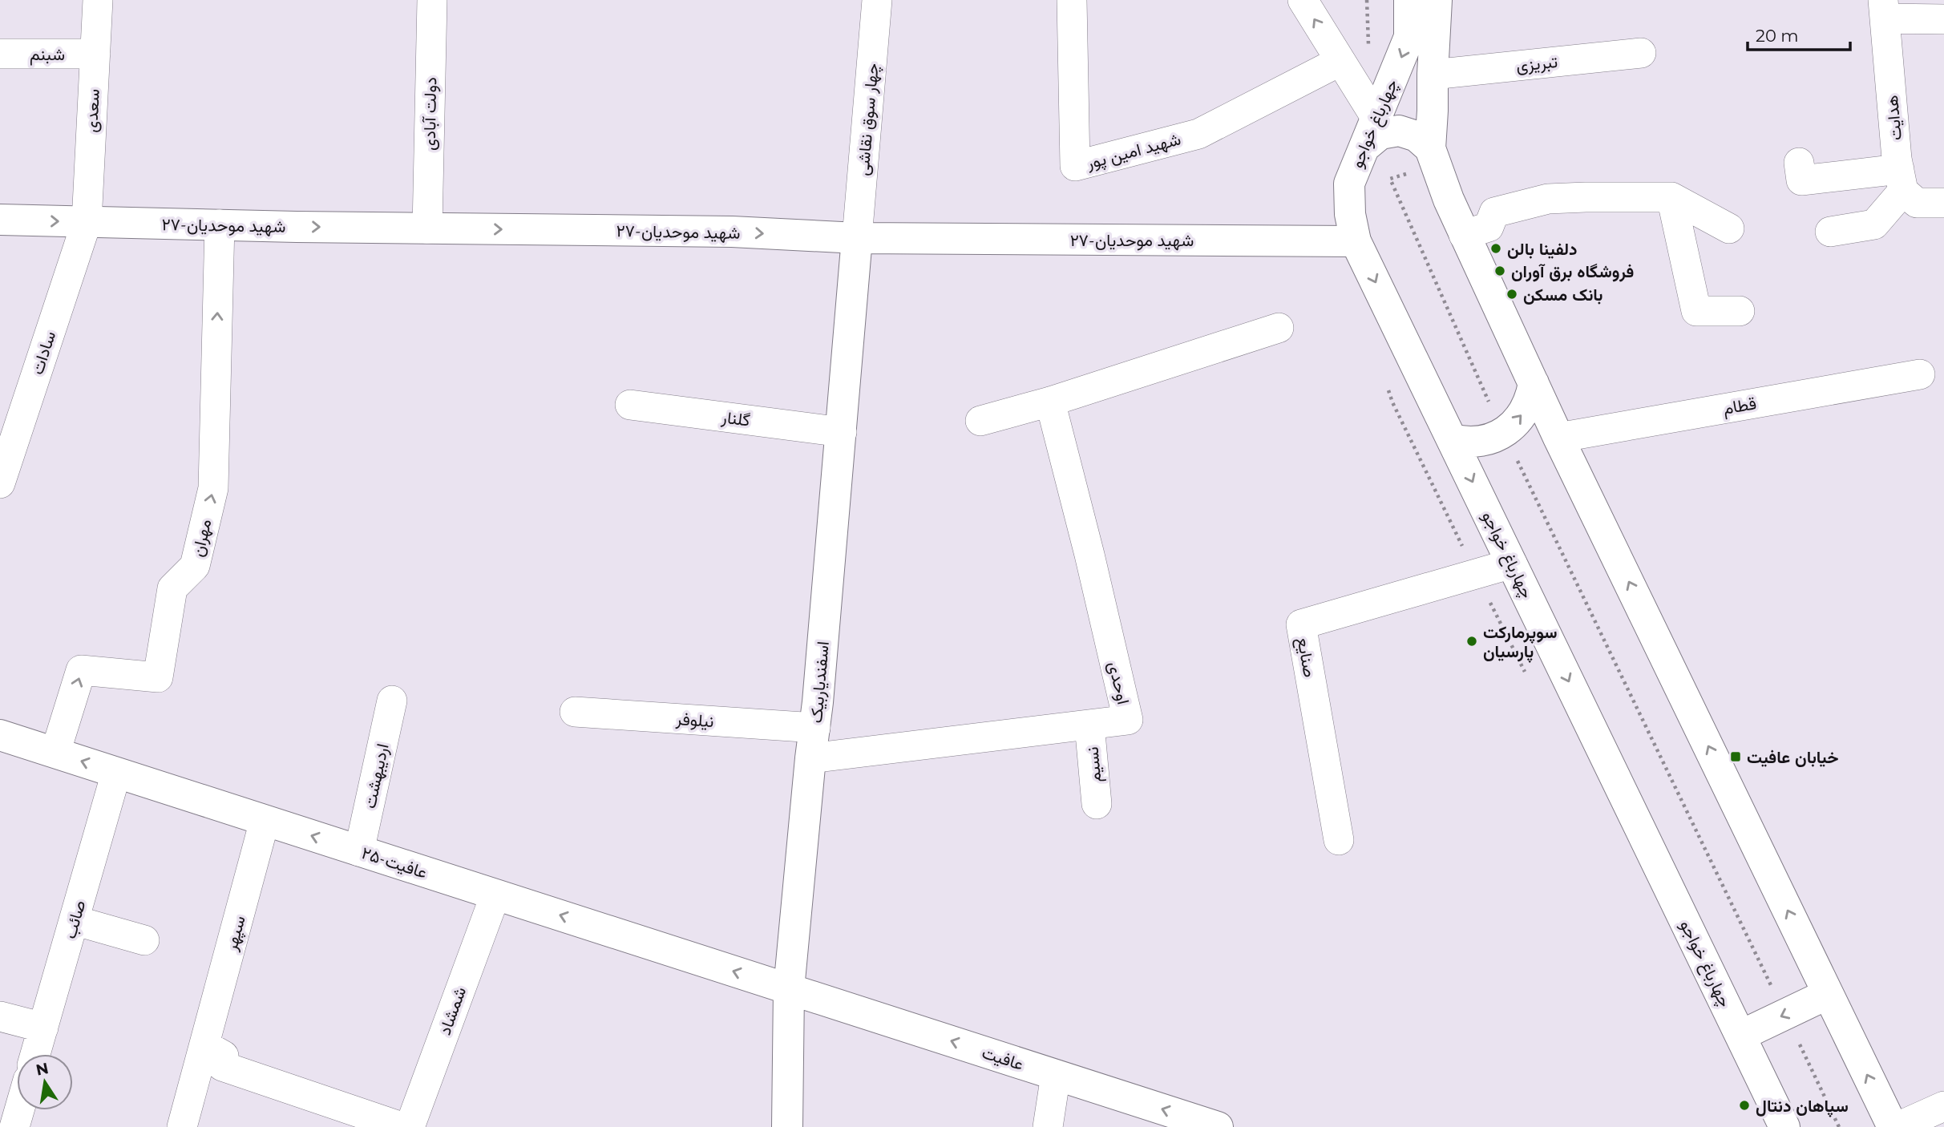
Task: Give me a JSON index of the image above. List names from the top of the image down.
{
  "streets": {
    "main road": [
      "چهارباغ خواجو",
      "۲۷-شهید موحدیان",
      "اسفندیاربیک",
      "۲۵-عافیت",
      "عافیت"
    ],
    "street": [
      "شبنم",
      "تبریزی",
      "سعدی",
      "دولت آبادی",
      "هدایت",
      "چهار سوق نقاشی",
      "شهید امین پور",
      "سادات",
      "قطام",
      "گلنار",
      "مهران",
      "صنایع",
      "اوحدی",
      "نیلوفر",
      "نسیم",
      "اردیبهشت",
      "صائب",
      "سپهر",
      "شمشاد"
    ]
  },
  "crossings": [
    ["شبنم", "سعدی"],
    ["سعدی", "۲۷-شهید موحدیان"],
    ["سعدی", "سادات"],
    ["دولت آبادی", "۲۷-شهید موحدیان"],
    ["چهار سوق نقاشی", "۲۷-شهید موحدیان"],
    ["چهار سوق نقاشی", "اسفندیاربیک"],
    ["چهارباغ خواجو", "۲۷-شهید موحدیان"],
    ["چهارباغ خواجو", "صنایع"],
    ["۲۷-شهید موحدیان", "سادات"],
    ["۲۷-شهید موحدیان", "مهران"],
    ["۲۷-شهید موحدیان", "اسفندیاربیک"],
    ["گلنار", "اسفندیاربیک"],
    ["مهران", "۲۵-عافیت"],
    ["اسفندیاربیک", "اوحدی"],
    ["اسفندیاربیک", "نیلوفر"],
    ["اسفندیاربیک", "۲۵-عافیت"],
    ["اسفندیاربیک", "عافیت"],
    ["اوحدی", "نسیم"],
    ["اردیبهشت", "۲۵-عافیت"],
    ["۲۵-عافیت", "صائب"],
    ["۲۵-عافیت", "سپهر"],
    ["۲۵-عافیت", "شمشاد"],
    ["۲۵-عافیت", "عافیت"]
  ],
  "one_way": [
    "۲۷-شهید موحدیان",
    "مهران",
    "۲۵-عافیت",
    "عافیت"
  ],
  "places": {
    "other": [
      "دلفینا بالن",
      "فروشگاه برق آوران",
      "بانک مسکن",
      "سوپرمارکت پارسیان",
      "سپاهان دنتال"
    ],
    "transit": ["خیابان عافیت"]
  },
  "scale_bar": "20 m",
  "north": "top"
}
